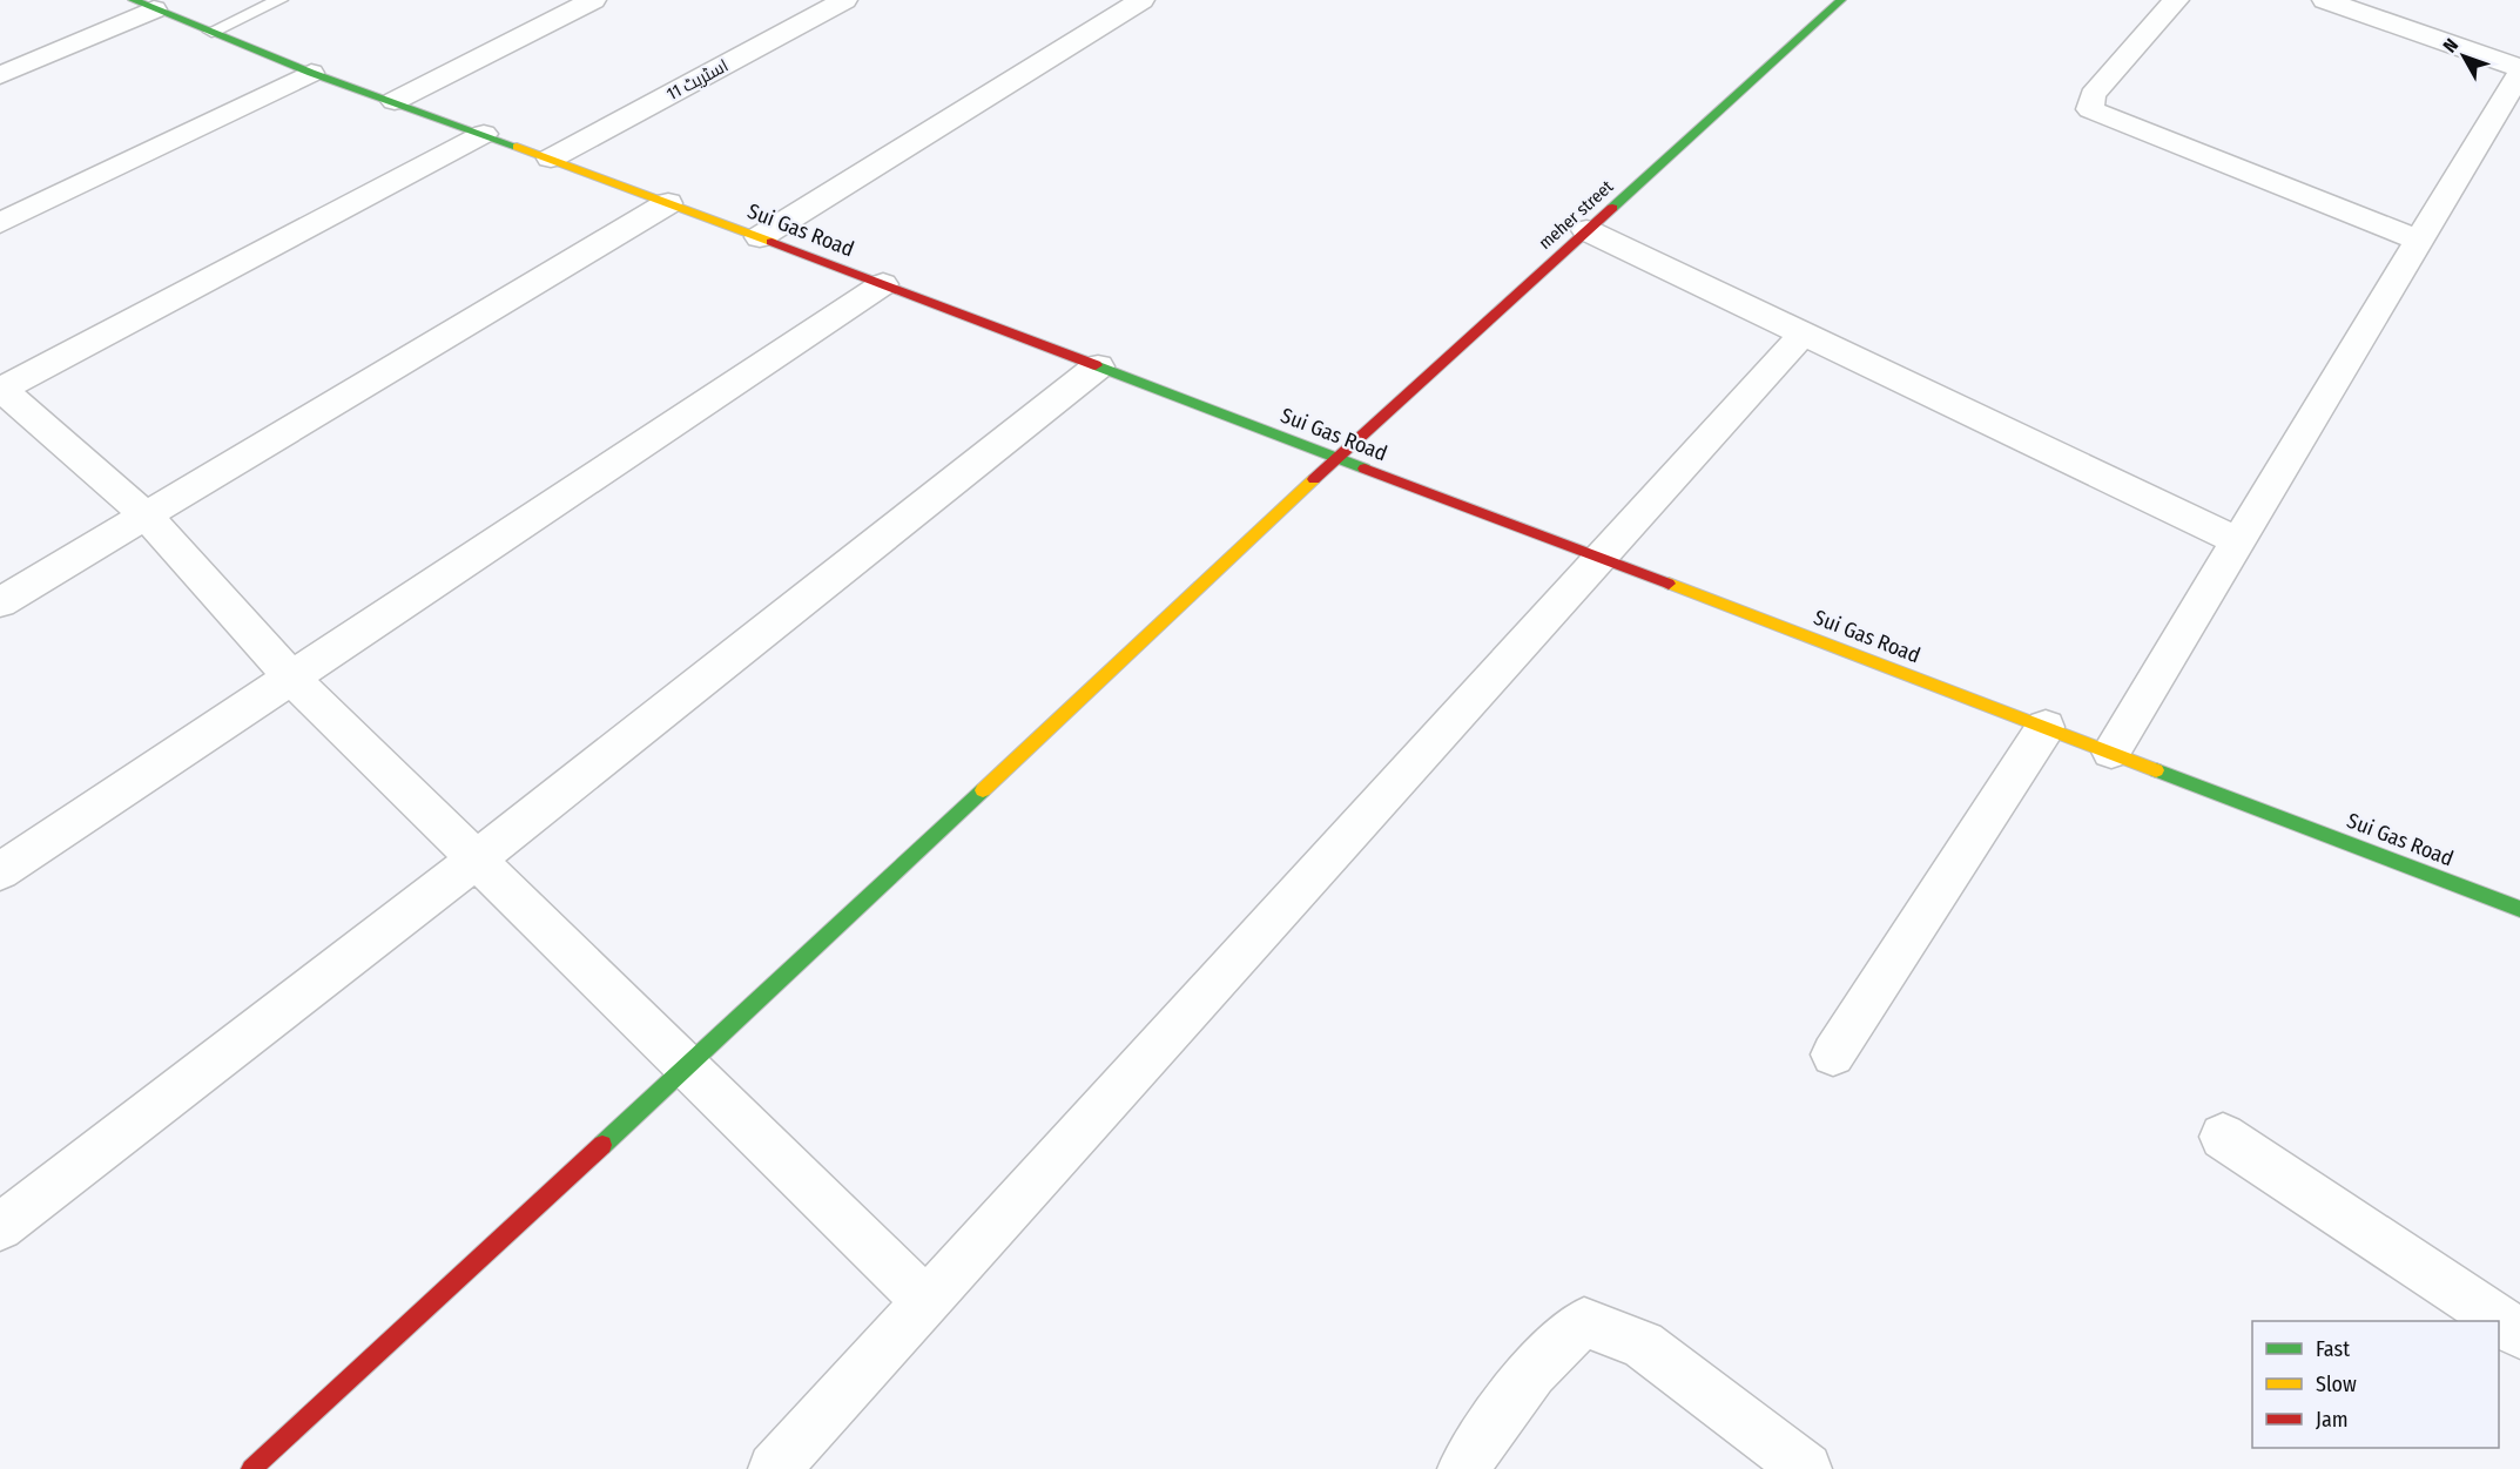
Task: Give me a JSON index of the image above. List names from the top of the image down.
{
  "streets": {
    "street": ["اسٹریٹ 11", "meher street", "Sui Gas Road"]
  },
  "crossings": [
    ["اسٹریٹ 11", "Sui Gas Road"],
    ["meher street", "Sui Gas Road"]
  ],
  "legend": ["Fast", "Slow", "Jam"],
  "north": "top left"
}
